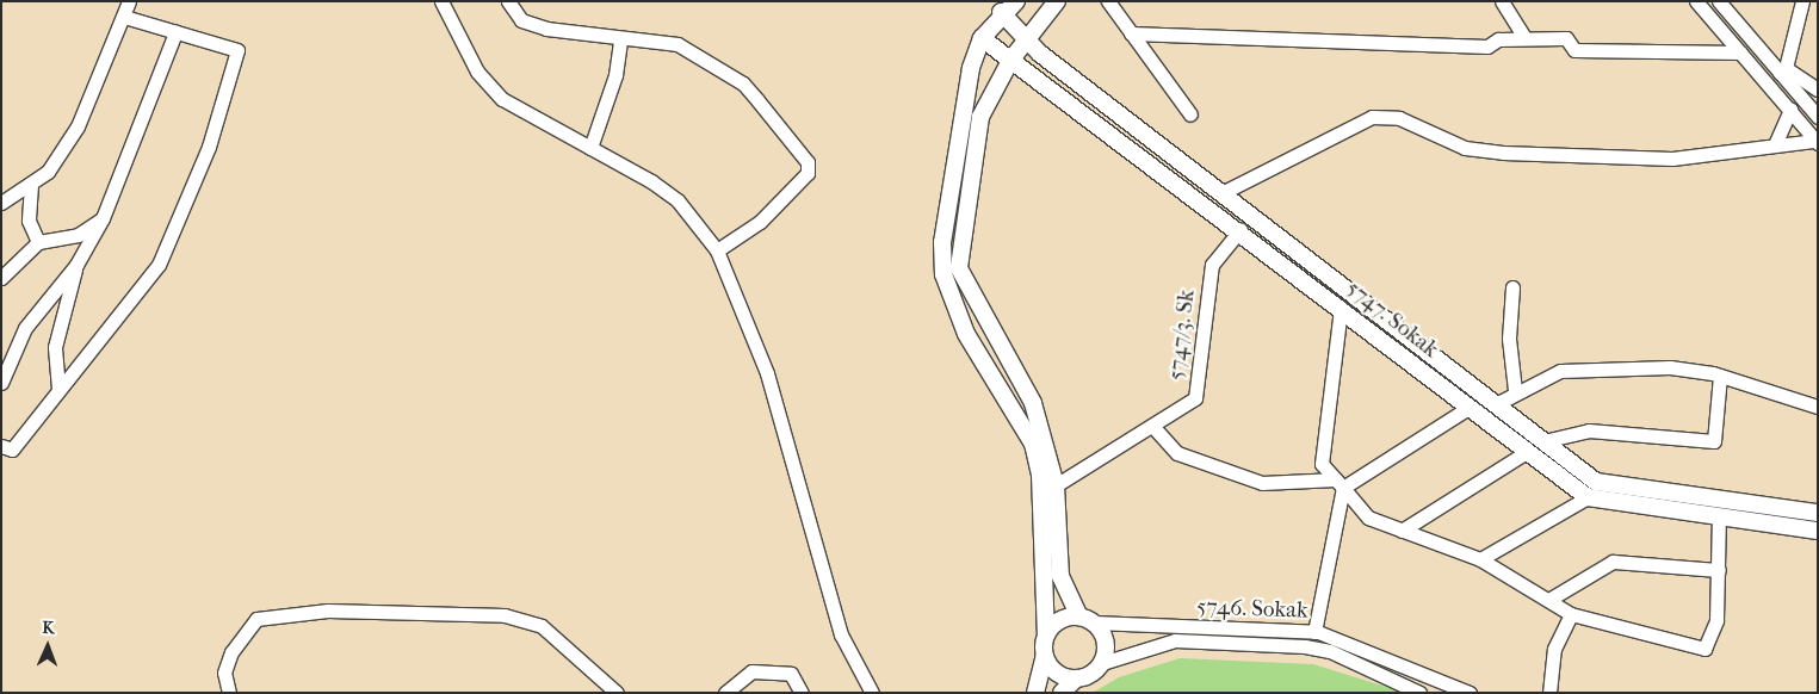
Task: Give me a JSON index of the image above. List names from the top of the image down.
{
  "streets": {
    "main road": ["5747. Sokak"],
    "street": ["5747/3. Sk", "5746. Sokak"]
  },
  "crossings": [
    ["5747. Sokak", "5747/3. Sk"]
  ],
  "north": "top"
}
